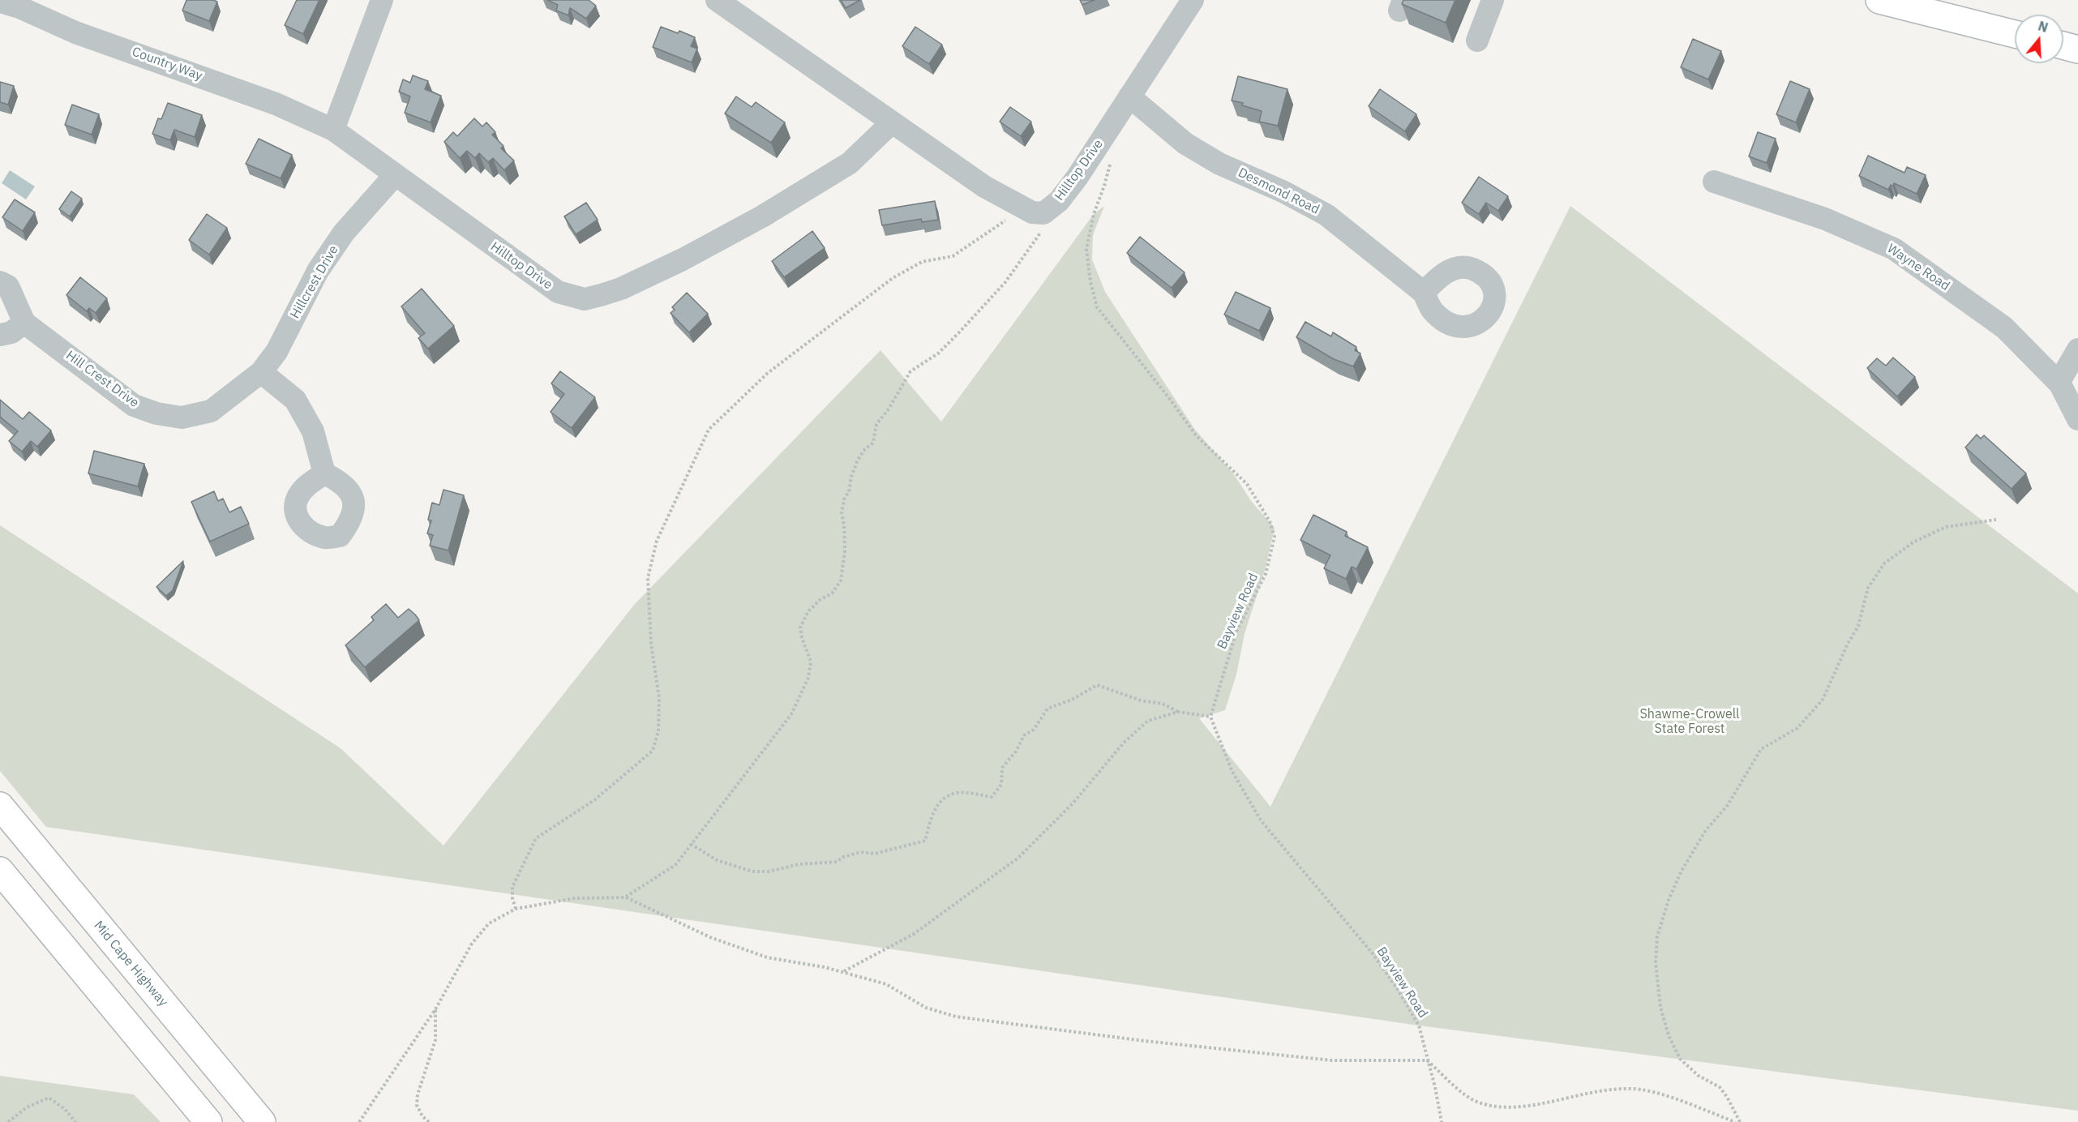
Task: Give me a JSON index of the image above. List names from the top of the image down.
{
  "streets": {
    "main road": ["Mid Cape Highway"],
    "street": [
      "Country Way",
      "Hilltop Drive",
      "Desmond Road",
      "Wayne Road",
      "Hillcrest Drive",
      "Hill Crest Drive"
    ],
    "path": ["Bayview Road"]
  },
  "crossings": [
    ["Country Way", "Hilltop Drive"],
    ["Hilltop Drive", "Desmond Road"],
    ["Hilltop Drive", "Hillcrest Drive"],
    ["Hilltop Drive", "Bayview Road"],
    ["Hillcrest Drive", "Hill Crest Drive"]
  ],
  "parks": ["Shawme-Crowell State Forest"],
  "north": "top"
}
